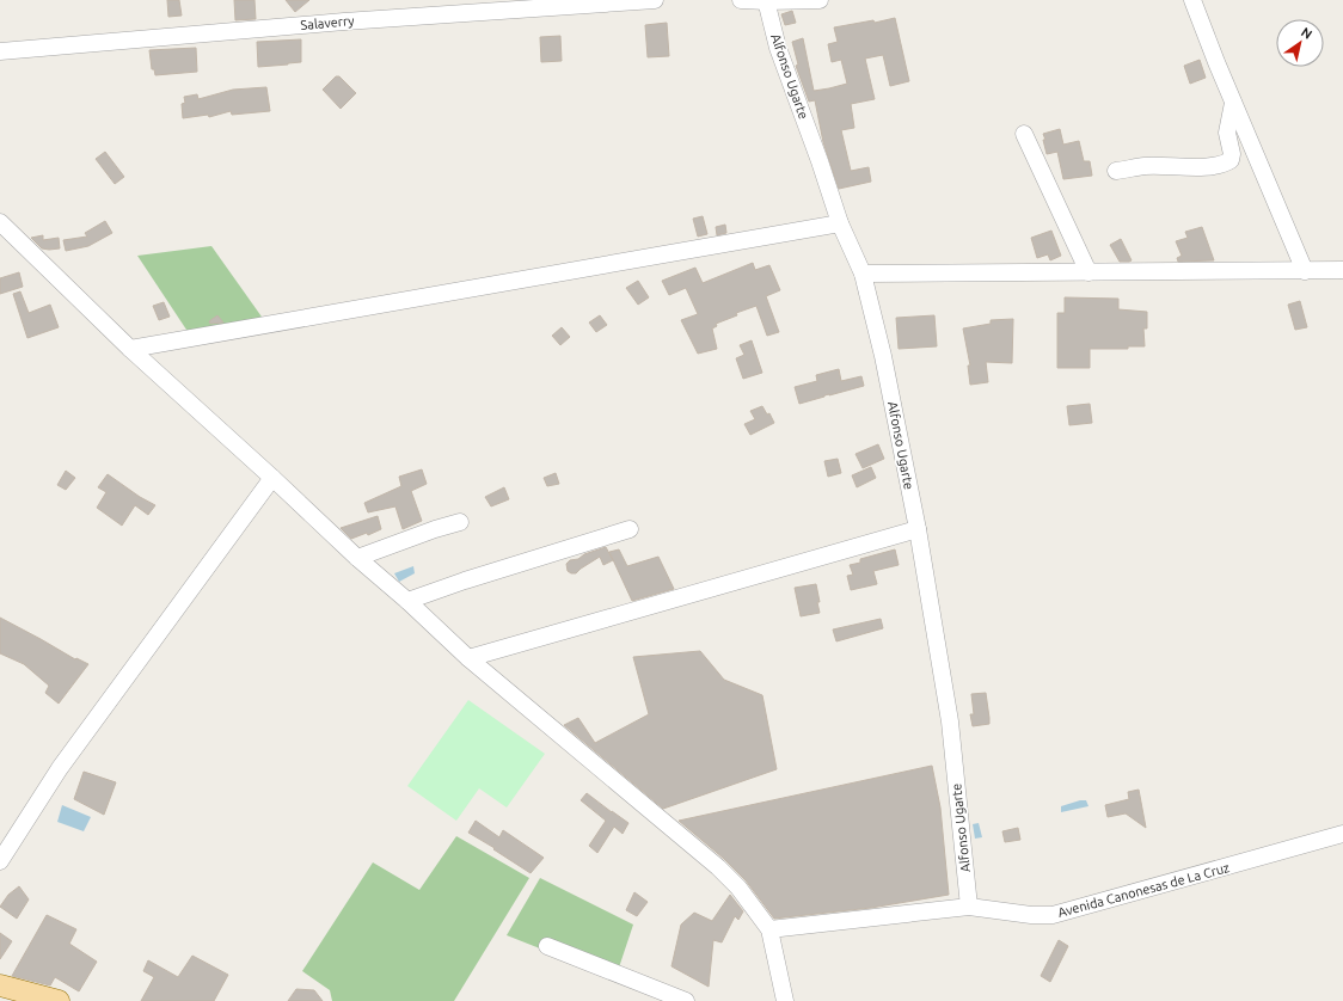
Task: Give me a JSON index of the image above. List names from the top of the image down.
{
  "streets": {
    "street": ["Salaverry", "Alfonso Ugarte", "Avenida Canonesas de La Cruz"]
  },
  "crossings": [
    ["Alfonso Ugarte", "Avenida Canonesas de La Cruz"]
  ],
  "north": "top right"
}
